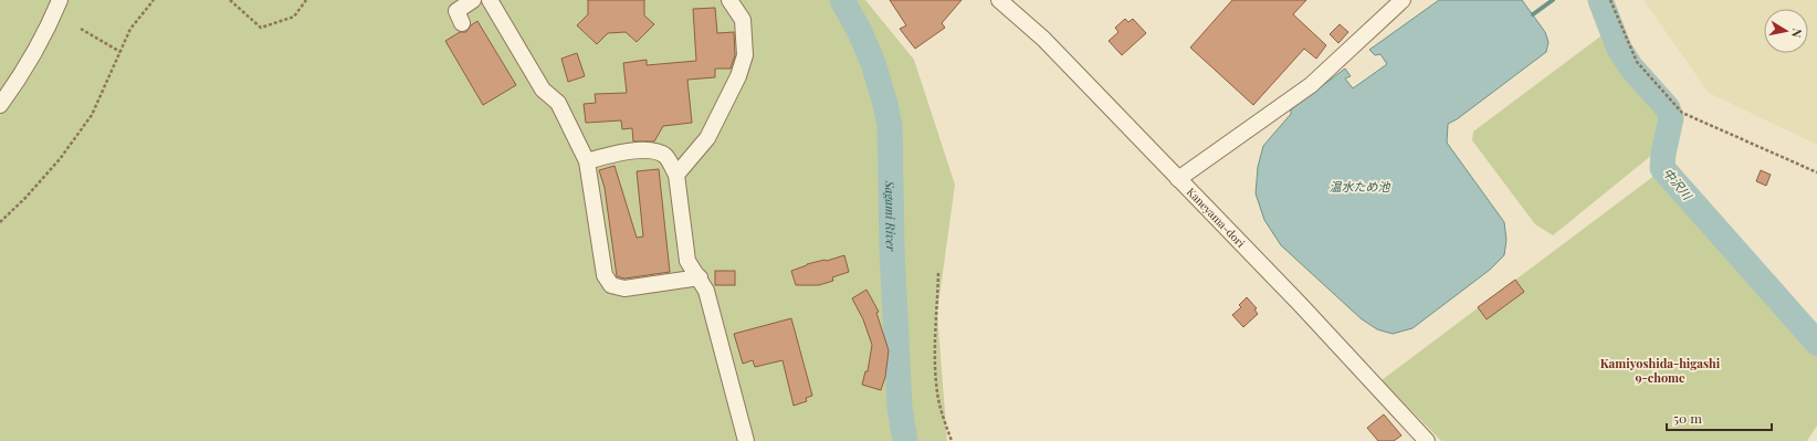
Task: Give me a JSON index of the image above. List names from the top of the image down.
{
  "streets": {
    "street": ["Kaneyama-dori"]
  },
  "districts": ["Kamiyoshida-higashi 9-chome"],
  "water": ["中沢川", "温水ため池", "Sagami River"],
  "scale_bar": "50 m",
  "north": "right"
}
